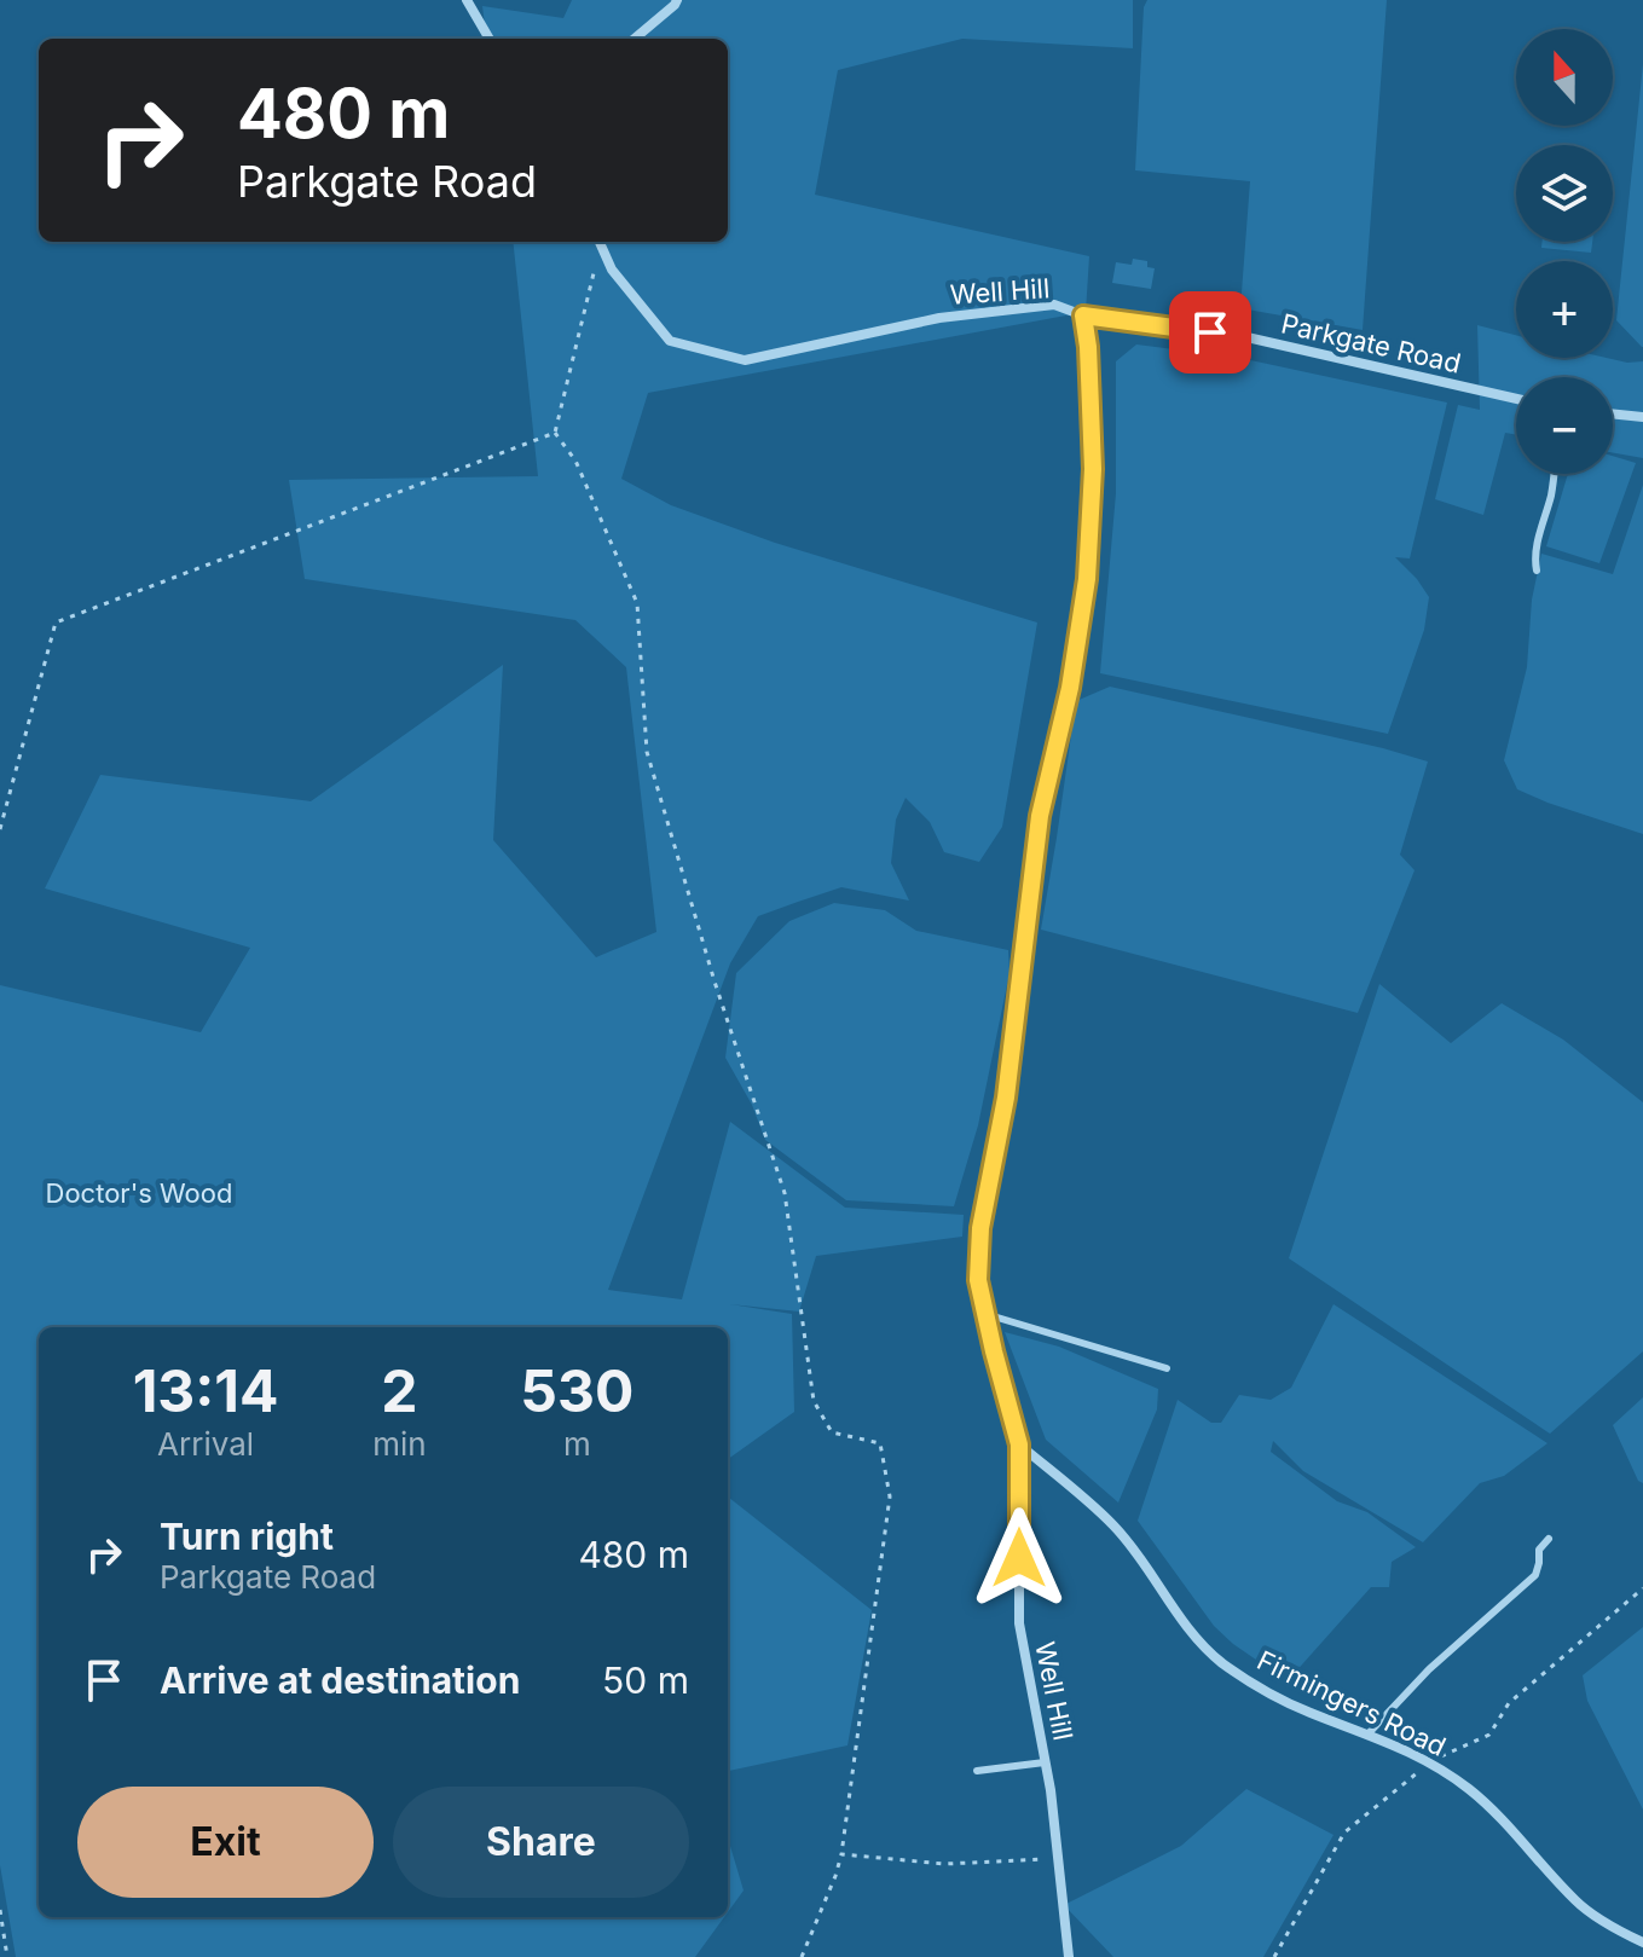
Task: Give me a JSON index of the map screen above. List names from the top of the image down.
{
  "streets": {
    "street": ["Well Hill", "Parkgate Road", "Firmingers Road"]
  },
  "crossings": [
    ["Well Hill", "Parkgate Road"],
    ["Well Hill", "Firmingers Road"]
  ],
  "parks": ["Doctor's Wood"],
  "north": "top",
  "page": {
    "map_buttons": ["+", "−"],
    "turn": ["480 m", "Parkgate Road"],
    "eta": [
      "13:14",
      "Arrival",
      "2",
      "min",
      "530",
      "m"
    ],
    "list": [
      {
        "name": "Turn right",
        "note": "Parkgate Road",
        "value": "480 m"
      },
      {
        "name": "Arrive at destination",
        "value": "50 m"
      }
    ],
    "buttons": ["Exit", "Share"]
  }
}
